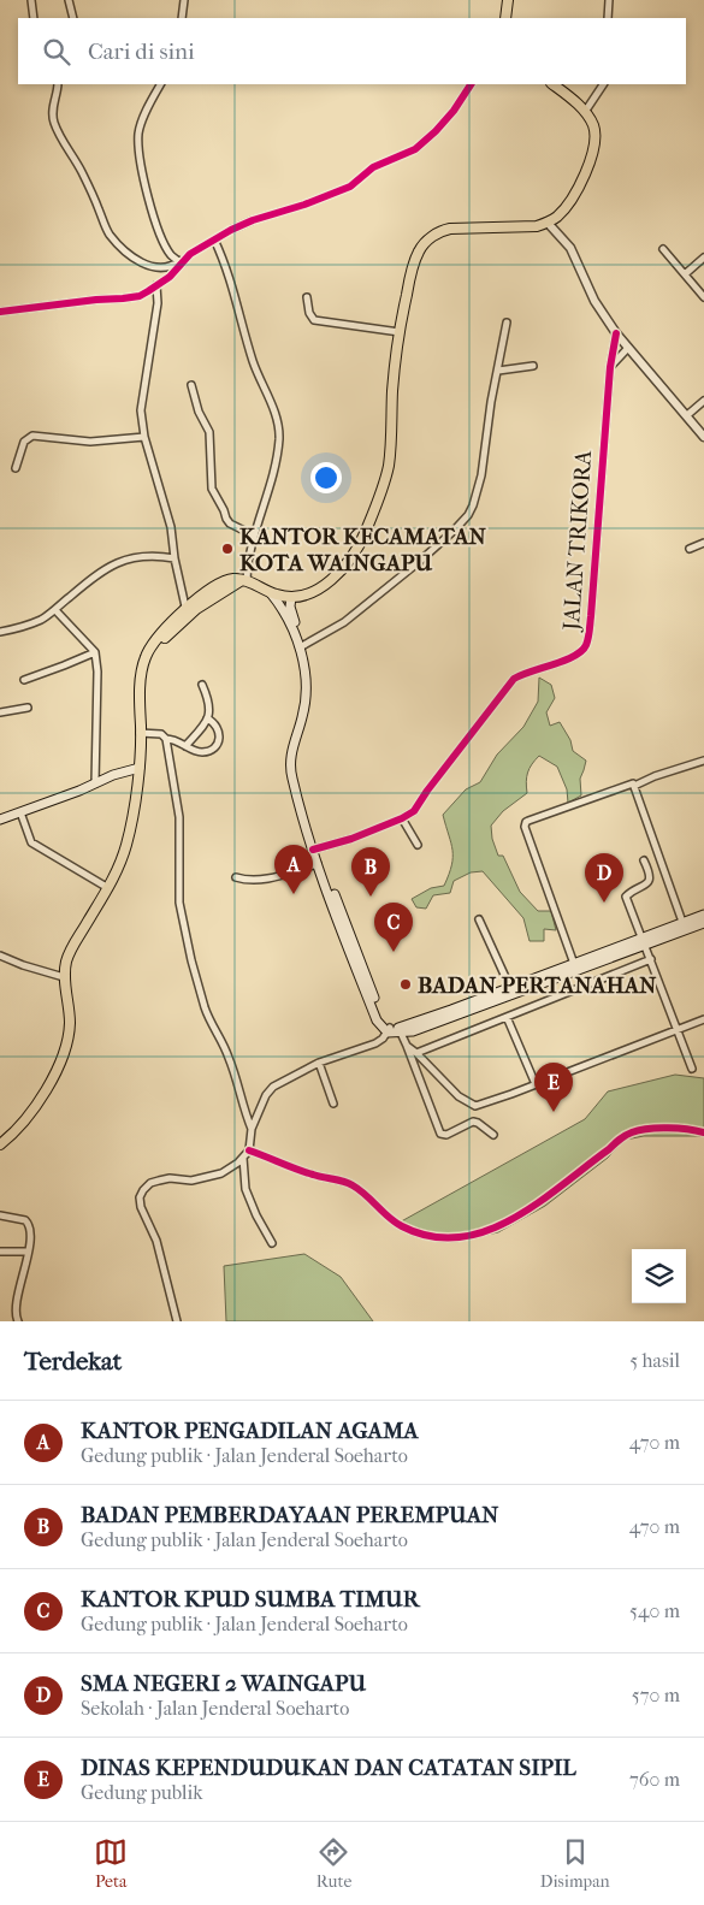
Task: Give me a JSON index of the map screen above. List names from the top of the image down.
{
  "streets": {
    "street": ["JALAN TRIKORA"]
  },
  "places": ["KANTOR KECAMATAN KOTA WAINGAPU", "BADAN PERTANAHAN"],
  "page": {
    "search": "Cari di sini",
    "pins": [
      "A",
      "B",
      "D",
      "C",
      "E"
    ],
    "heading": ["Terdekat", "5 hasil"],
    "list": [
      {
        "mark": "A",
        "name": "KANTOR PENGADILAN AGAMA",
        "note": "Gedung publik · Jalan Jenderal Soeharto",
        "value": "470 m"
      },
      {
        "mark": "B",
        "name": "BADAN PEMBERDAYAAN PEREMPUAN",
        "note": "Gedung publik · Jalan Jenderal Soeharto",
        "value": "470 m"
      },
      {
        "mark": "C",
        "name": "KANTOR KPUD SUMBA TIMUR",
        "note": "Gedung publik · Jalan Jenderal Soeharto",
        "value": "540 m"
      },
      {
        "mark": "D",
        "name": "SMA NEGERI 2 WAINGAPU",
        "note": "Sekolah · Jalan Jenderal Soeharto",
        "value": "570 m"
      },
      {
        "mark": "E",
        "name": "DINAS KEPENDUDUKAN DAN CATATAN SIPIL",
        "note": "Gedung publik",
        "value": "760 m"
      }
    ],
    "nav": ["Peta", "Rute", "Disimpan"]
  }
}
